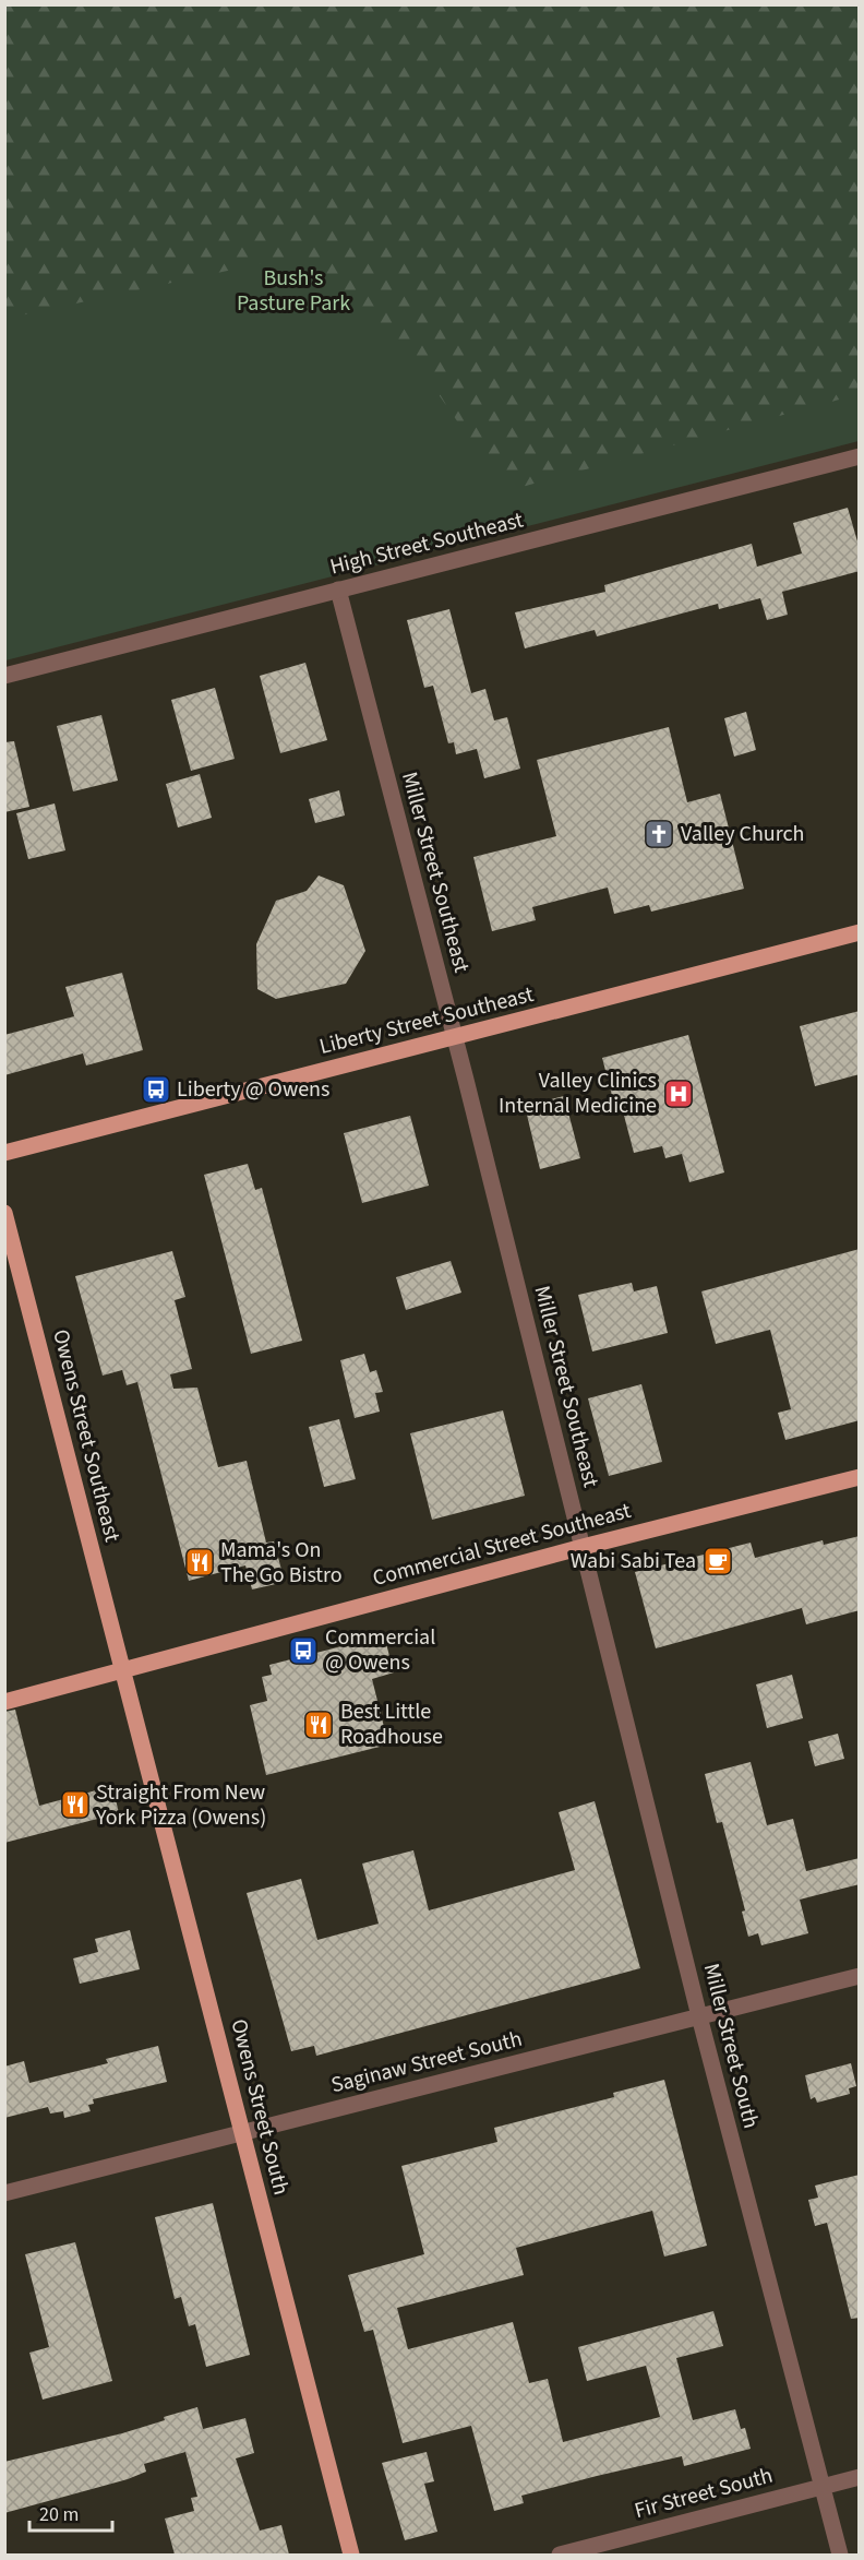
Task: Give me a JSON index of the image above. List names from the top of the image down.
{
  "streets": {
    "main road": [
      "Liberty Street Southeast",
      "Owens Street Southeast",
      "Commercial Street Southeast",
      "Owens Street South"
    ],
    "street": [
      "High Street Southeast",
      "Miller Street Southeast",
      "Miller Street South",
      "Saginaw Street South",
      "Fir Street South"
    ]
  },
  "crossings": [
    ["High Street Southeast", "Miller Street Southeast"],
    ["Miller Street Southeast", "Liberty Street Southeast"],
    ["Miller Street Southeast", "Commercial Street Southeast"],
    ["Miller Street Southeast", "Miller Street South"],
    ["Owens Street Southeast", "Commercial Street Southeast"],
    ["Owens Street Southeast", "Owens Street South"],
    ["Commercial Street Southeast", "Miller Street South"],
    ["Commercial Street Southeast", "Owens Street South"],
    ["Miller Street South", "Saginaw Street South"],
    ["Miller Street South", "Fir Street South"],
    ["Saginaw Street South", "Owens Street South"]
  ],
  "parks": ["Bush's Pasture Park"],
  "places": {
    "church": ["Valley Church"],
    "bus stop": ["Liberty @ Owens", "Commercial @ Owens"],
    "hospital": ["Valley Clinics Internal Medicine"],
    "cafe": ["Wabi Sabi Tea"],
    "restaurant": ["Mama's On The Go Bistro", "Best Little Roadhouse", "Straight From New York Pizza (Owens)"]
  },
  "scale_bar": "20 m"
}
